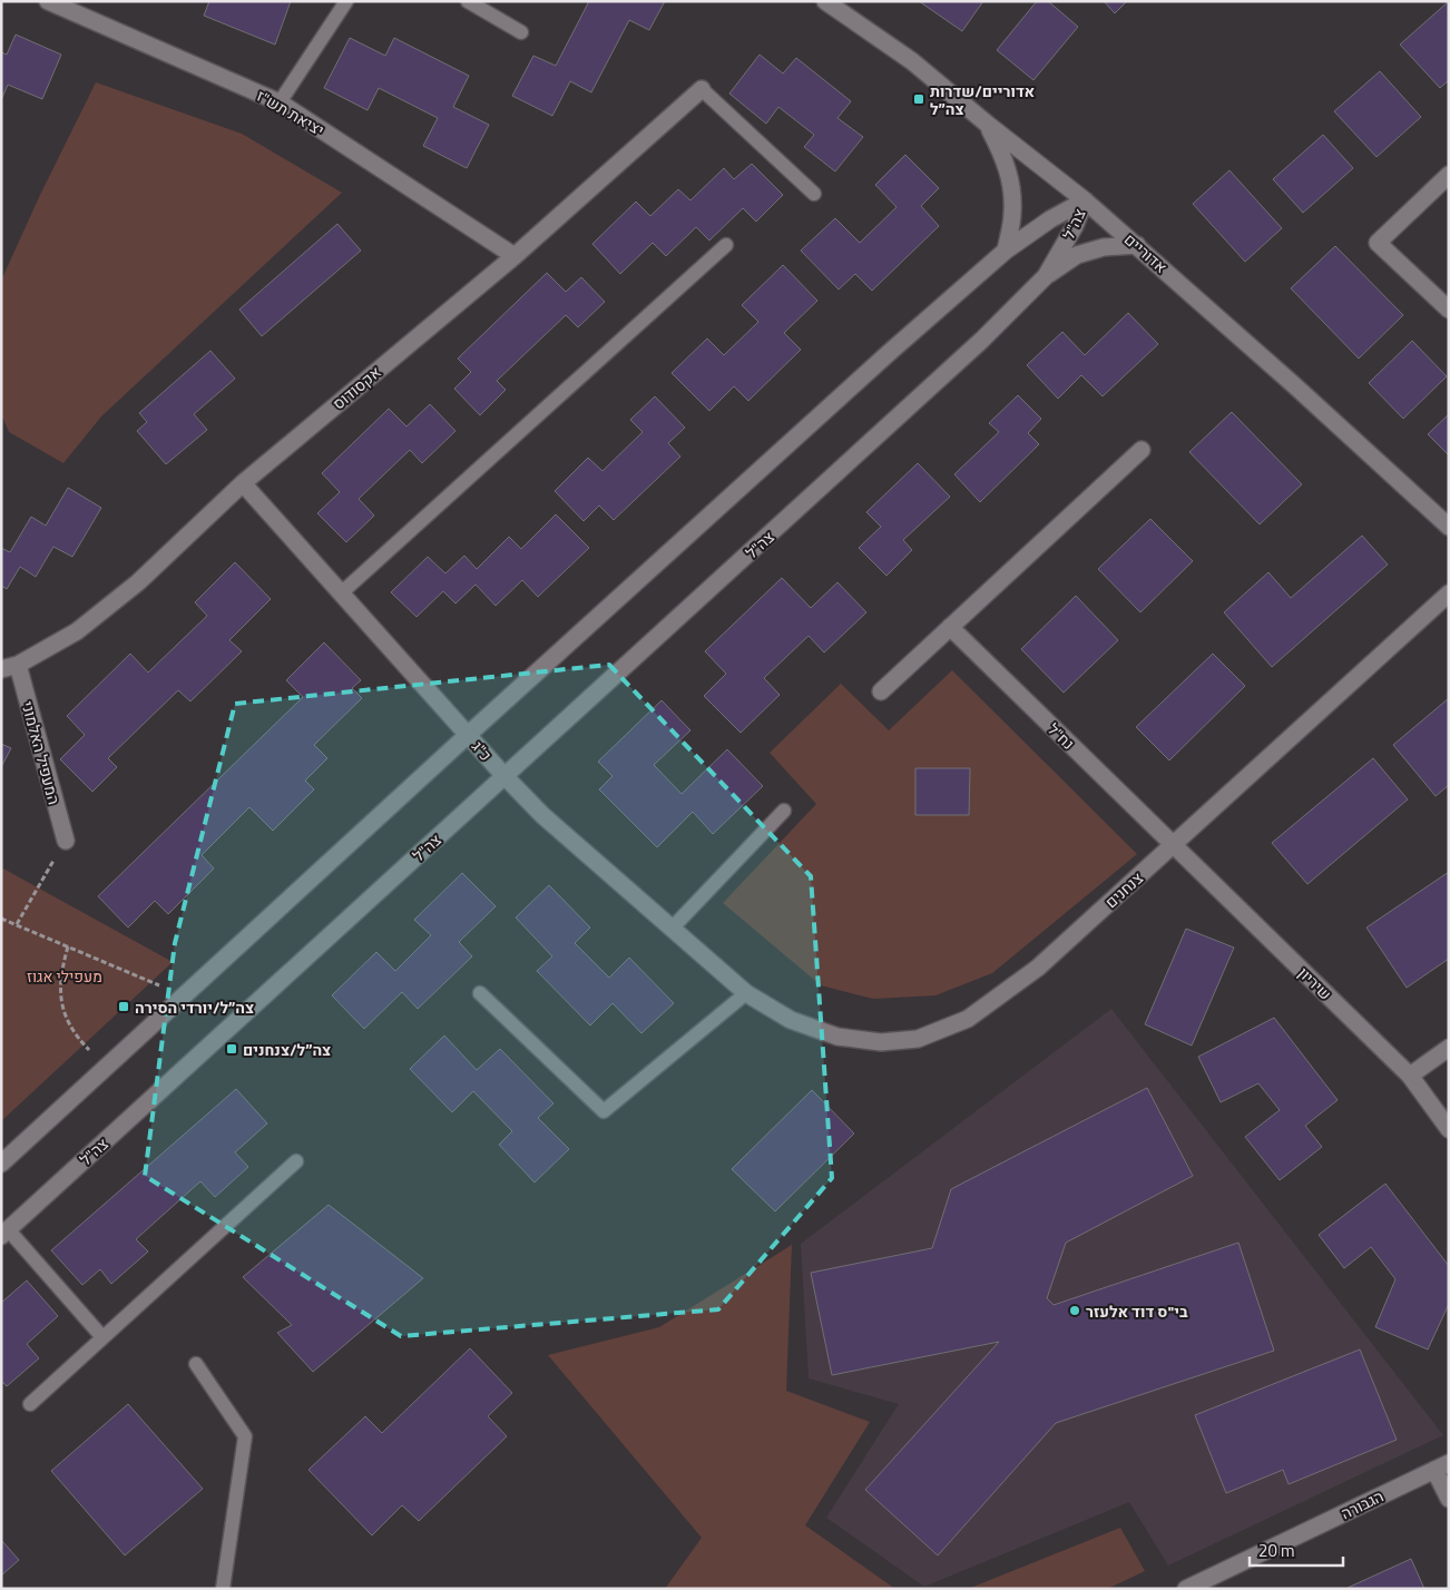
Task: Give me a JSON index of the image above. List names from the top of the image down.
{
  "streets": {
    "street": [
      "יציאת תש\"ז",
      "צה\"ל",
      "אדוריים",
      "אקסודוס",
      "נח\"ל",
      "כ\"ג",
      "המעפיל האלמוני",
      "צנחנים",
      "שיריון",
      "הגבורה"
    ]
  },
  "crossings": [
    ["יציאת תש\"ז", "אקסודוס"],
    ["צה\"ל", "אדוריים"],
    ["צה\"ל", "כ\"ג"],
    ["אקסודוס", "כ\"ג"],
    ["אקסודוס", "המעפיל האלמוני"],
    ["נח\"ל", "צנחנים"],
    ["נח\"ל", "שיריון"],
    ["כ\"ג", "צנחנים"],
    ["צנחנים", "שיריון"]
  ],
  "parks": ["מעפילי אגוז"],
  "places": {
    "transit": ["אדוריים/שדרות צה״ל", "צה״ל/יורדי הסירה", "צה״ל/צנחנים"],
    "other": ["בי\"ס דוד אלעזר"]
  },
  "scale_bar": "20 m"
}
